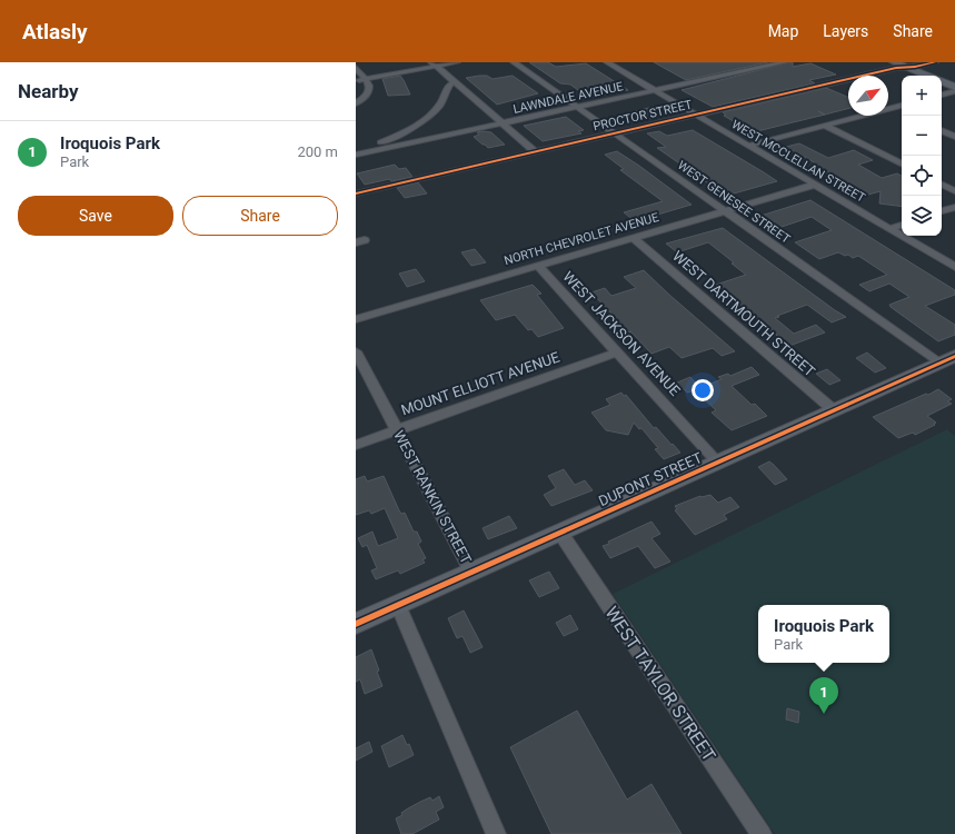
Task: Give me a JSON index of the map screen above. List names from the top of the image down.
{
  "streets": {
    "street": [
      "LAWNDALE AVENUE",
      "PROCTOR STREET",
      "WEST MCCLELLAN STREET",
      "WEST GENESEE STREET",
      "NORTH CHEVROLET AVENUE",
      "WEST DARTMOUTH STREET",
      "WEST JACKSON AVENUE",
      "MOUNT ELLIOTT AVENUE",
      "DUPONT STREET",
      "WEST RANKIN STREET",
      "WEST TAYLOR STREET"
    ]
  },
  "crossings": [
    ["LAWNDALE AVENUE", "WEST MCCLELLAN STREET"],
    ["LAWNDALE AVENUE", "WEST GENESEE STREET"],
    ["PROCTOR STREET", "WEST MCCLELLAN STREET"],
    ["PROCTOR STREET", "WEST GENESEE STREET"],
    ["WEST MCCLELLAN STREET", "NORTH CHEVROLET AVENUE"],
    ["WEST GENESEE STREET", "NORTH CHEVROLET AVENUE"],
    ["WEST GENESEE STREET", "DUPONT STREET"],
    ["NORTH CHEVROLET AVENUE", "WEST DARTMOUTH STREET"],
    ["NORTH CHEVROLET AVENUE", "WEST JACKSON AVENUE"],
    ["WEST DARTMOUTH STREET", "DUPONT STREET"],
    ["WEST JACKSON AVENUE", "MOUNT ELLIOTT AVENUE"],
    ["WEST JACKSON AVENUE", "DUPONT STREET"],
    ["MOUNT ELLIOTT AVENUE", "WEST RANKIN STREET"],
    ["DUPONT STREET", "WEST RANKIN STREET"],
    ["DUPONT STREET", "WEST TAYLOR STREET"]
  ],
  "north": "top right",
  "page": {
    "header": "Atlasly",
    "nav": ["Map", "Layers", "Share"],
    "heading": "Nearby",
    "map_buttons": ["+", "−"],
    "list": [
      {
        "mark": "1",
        "name": "Iroquois Park",
        "note": "Park",
        "value": "200 m"
      }
    ],
    "buttons": ["Save", "Share"],
    "popup": ["Iroquois Park", "Park"],
    "pins": "1"
  }
}
